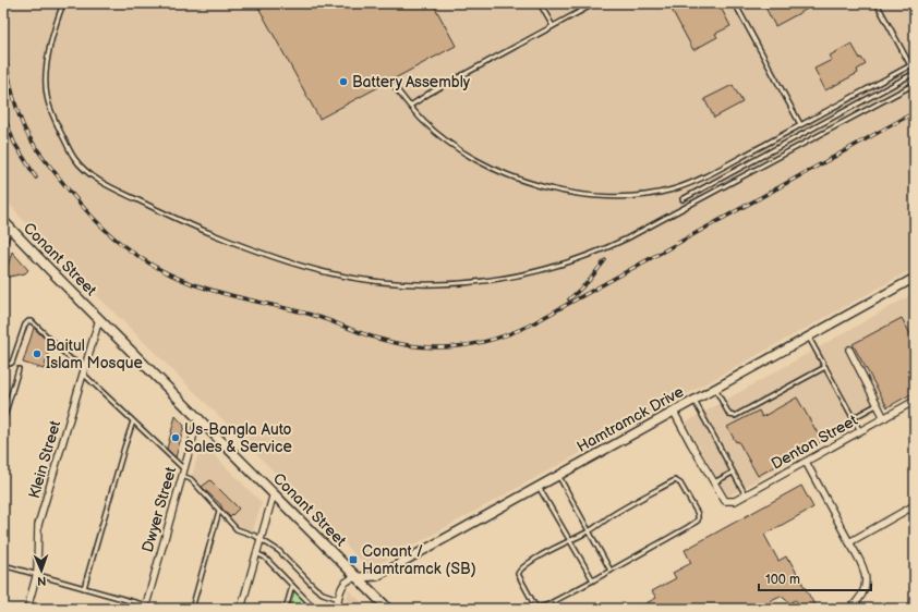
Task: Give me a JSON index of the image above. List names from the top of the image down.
{
  "streets": {
    "main road": ["Conant Street"],
    "street": [
      "Hamtramck Drive",
      "Denton Street",
      "Klein Street",
      "Dwyer Street"
    ]
  },
  "crossings": [
    ["Conant Street", "Hamtramck Drive"],
    ["Conant Street", "Klein Street"],
    ["Conant Street", "Dwyer Street"]
  ],
  "places": {
    "other": ["Battery Assembly", "Baitul Islam Mosque", "Us-Bangla Auto Sales & Service"],
    "transit": ["Conant / Hamtramck (SB)"]
  },
  "scale_bar": "100 m",
  "north": "bottom"
}
